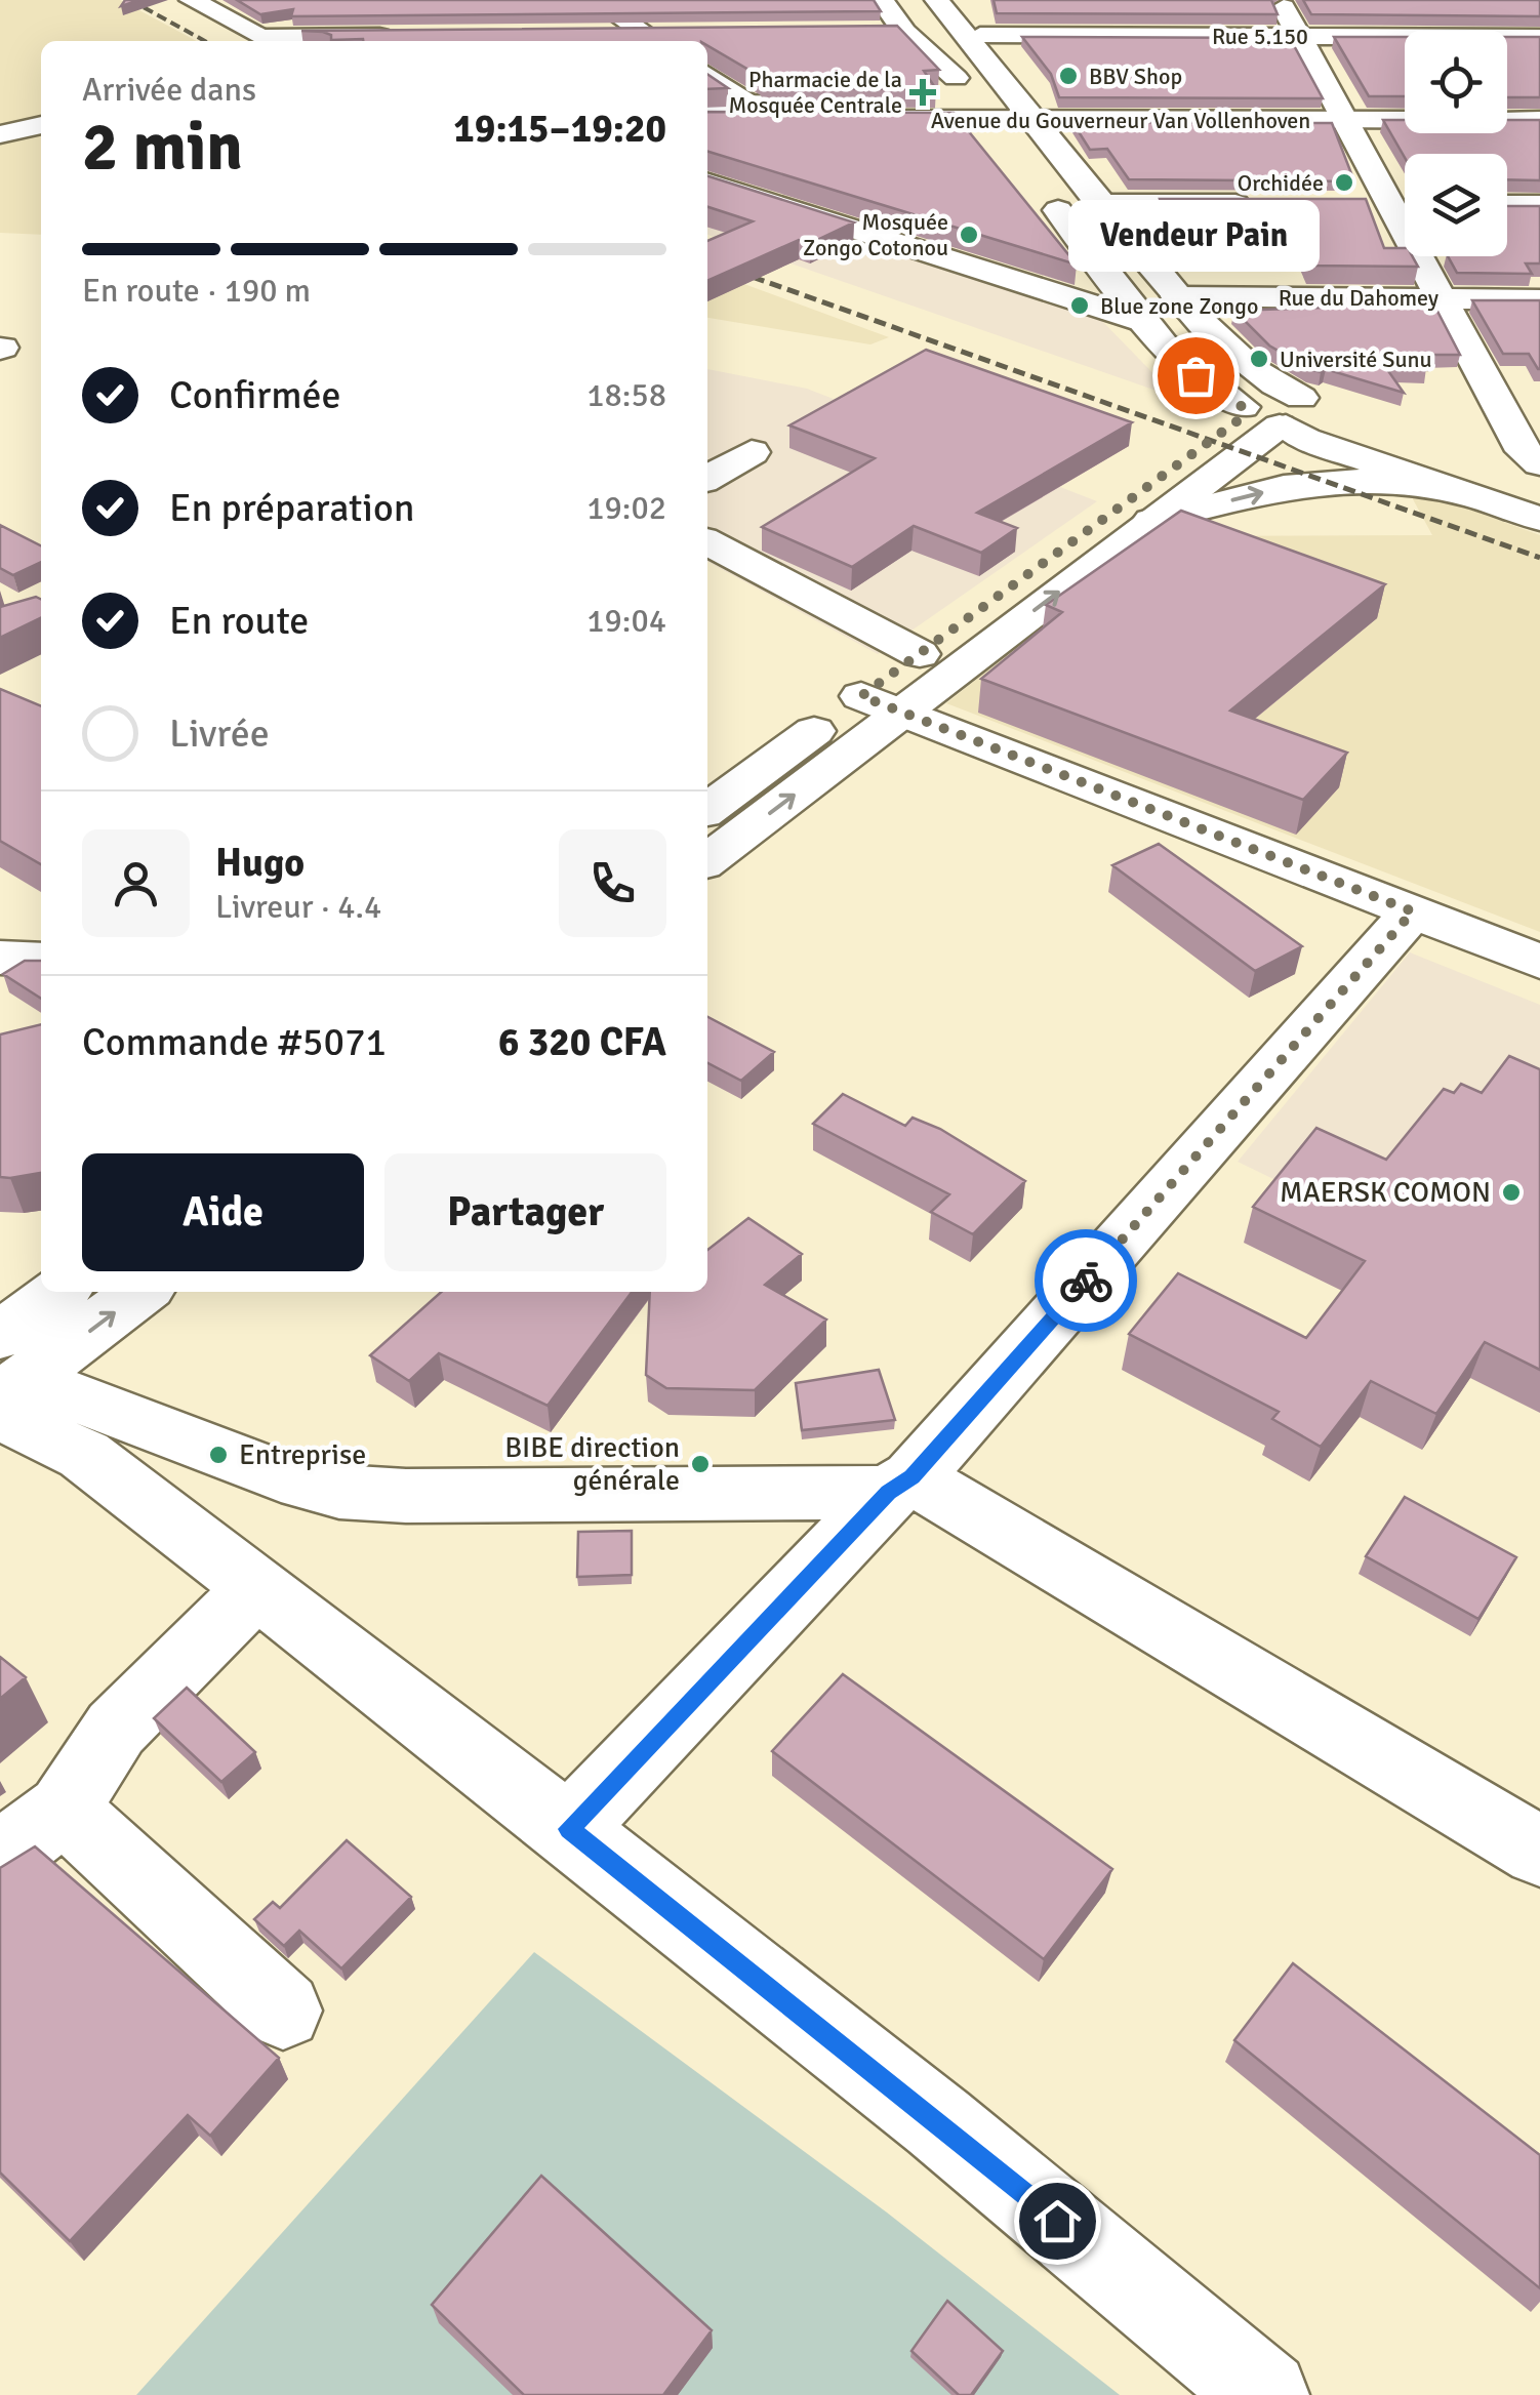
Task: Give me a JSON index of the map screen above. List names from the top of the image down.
{
  "streets": {
    "main road": ["Rue 5.150", "Avenue du Gouverneur Van Vollenhoven", "Rue du Dahomey"]
  },
  "places": {
    "other": [
      "BBV Shop",
      "Orchidée",
      "Mosquée Zongo Cotonou",
      "Blue zone Zongo",
      "Université Sunu",
      "Vendeur Pain",
      "MAERSK COMON",
      "Entreprise",
      "BIBE direction générale"
    ],
    "health": ["Pharmacie de la Mosquée Centrale"]
  },
  "page": {
    "heading": ["2 min", "Arrivée dans", "19:15–19:20"],
    "panel": [
      "Hugo",
      "Livreur · 4.4",
      "Commande #5071",
      "6 320 CFA"
    ],
    "bubble": "Vendeur Pain",
    "bar": "En route · 190 m",
    "list": [
      ["Confirmée", "18:58"],
      ["En préparation", "19:02"],
      ["En route", "19:04"],
      "Livrée"
    ],
    "buttons": ["Aide", "Partager"]
  }
}
